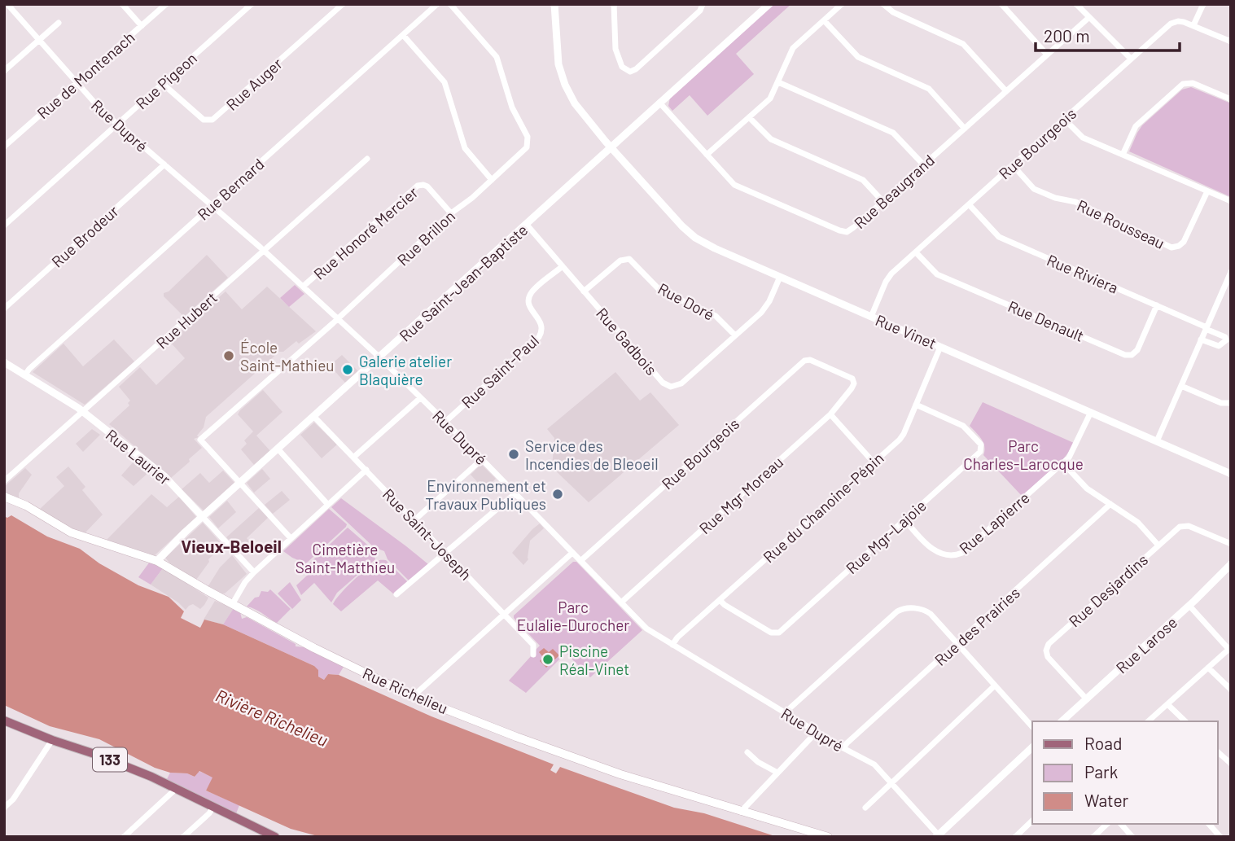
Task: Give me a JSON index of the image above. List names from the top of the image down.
{
  "streets": {
    "main road": ["Rue Richelieu", "133"],
    "street": [
      "Rue de Montenach",
      "Rue Pigeon",
      "Rue Auger",
      "Rue Dupré",
      "Rue Bourgeois",
      "Rue Bernard",
      "Rue Beaugrand",
      "Rue Rousseau",
      "Rue Honoré Mercier",
      "Rue Brodeur",
      "Rue Brillon",
      "Rue Riviera",
      "Rue Saint-Jean-Baptiste",
      "Rue Doré",
      "Rue Hubert",
      "Rue Denault",
      "Rue Vinet",
      "Rue Gadbois",
      "Rue Saint-Paul",
      "Rue Laurier",
      "Rue Mgr Moreau",
      "Rue du Chanoine-Pépin",
      "Rue Lapierre",
      "Rue Saint-Joseph",
      "Rue Mgr-Lajoie",
      "Rue Desjardins",
      "Rue des Prairies",
      "Rue Larose"
    ]
  },
  "crossings": [
    ["Rue de Montenach", "Rue Dupré"],
    ["Rue Pigeon", "Rue Auger"],
    ["Rue Pigeon", "Rue Dupré"],
    ["Rue Dupré", "Rue Bourgeois"],
    ["Rue Dupré", "Rue Bernard"],
    ["Rue Dupré", "Rue Honoré Mercier"],
    ["Rue Dupré", "Rue Brodeur"],
    ["Rue Dupré", "Rue Brillon"],
    ["Rue Dupré", "Rue Saint-Jean-Baptiste"],
    ["Rue Dupré", "Rue Hubert"],
    ["Rue Dupré", "Rue Saint-Paul"],
    ["Rue Dupré", "Rue Mgr Moreau"],
    ["Rue Dupré", "Rue du Chanoine-Pépin"],
    ["Rue Dupré", "Rue des Prairies"],
    ["Rue Bourgeois", "Rue Rousseau"],
    ["Rue Bourgeois", "Rue Riviera"],
    ["Rue Bourgeois", "Rue Denault"],
    ["Rue Bourgeois", "Rue Vinet"],
    ["Rue Bourgeois", "Rue Mgr Moreau"],
    ["Rue Bernard", "Rue Laurier"],
    ["Rue Beaugrand", "Rue Saint-Jean-Baptiste"],
    ["Rue Honoré Mercier", "Rue Brillon"],
    ["Rue Brillon", "Rue Saint-Jean-Baptiste"],
    ["Rue Riviera", "Rue Denault"],
    ["Rue Saint-Jean-Baptiste", "Rue Vinet"],
    ["Rue Saint-Jean-Baptiste", "Rue Gadbois"],
    ["Rue Saint-Jean-Baptiste", "Rue Laurier"],
    ["Rue Saint-Jean-Baptiste", "Rue Saint-Joseph"],
    ["Rue Saint-Jean-Baptiste", "Rue Richelieu"],
    ["Rue Doré", "Rue Gadbois"],
    ["Rue Hubert", "Rue Laurier"],
    ["Rue Vinet", "Rue Gadbois"],
    ["Rue Vinet", "Rue du Chanoine-Pépin"],
    ["Rue Vinet", "Rue Lapierre"],
    ["Rue Gadbois", "Rue Saint-Paul"],
    ["Rue du Chanoine-Pépin", "Rue Mgr-Lajoie"],
    ["Rue Lapierre", "Rue Mgr-Lajoie"],
    ["Rue Desjardins", "Rue Larose"]
  ],
  "districts": ["Vieux-Beloeil"],
  "water": ["Rivière Richelieu"],
  "parks": ["Parc Charles-Larocque", "Cimetière Saint-Matthieu", "Parc Eulalie-Durocher"],
  "places": [
    "École Saint-Mathieu",
    "Galerie atelier Blaquière",
    "Service des Incendies de Bleoeil",
    "Environnement et Travaux Publiques",
    "Piscine Réal-Vinet"
  ],
  "legend": ["Road", "Park", "Water"],
  "scale_bar": "200 m"
}
